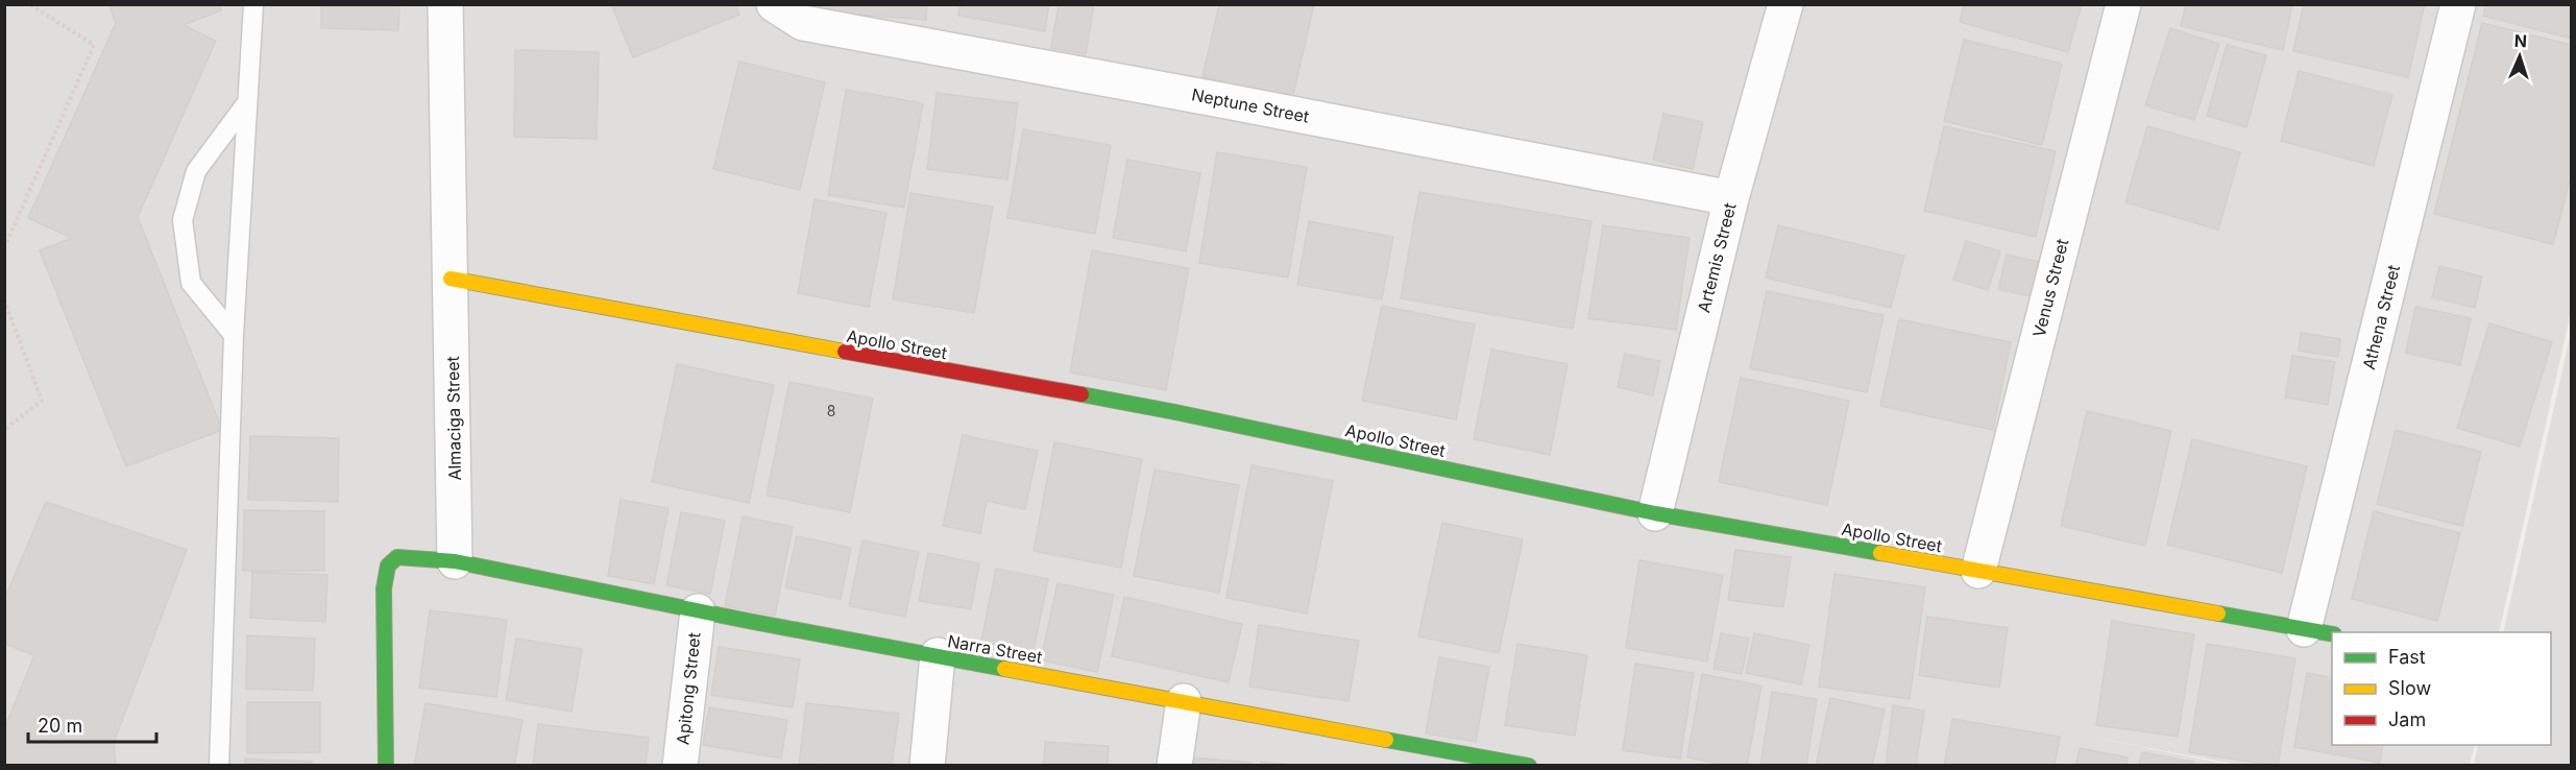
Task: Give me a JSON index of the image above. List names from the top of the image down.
{
  "streets": {
    "street": [
      "Neptune Street",
      "Artemis Street",
      "Venus Street",
      "Athena Street",
      "Apollo Street",
      "Almaciga Street",
      "Narra Street",
      "Apitong Street"
    ]
  },
  "crossings": [
    ["Neptune Street", "Artemis Street"],
    ["Artemis Street", "Apollo Street"],
    ["Venus Street", "Apollo Street"],
    ["Athena Street", "Apollo Street"],
    ["Apollo Street", "Almaciga Street"],
    ["Almaciga Street", "Narra Street"],
    ["Narra Street", "Apitong Street"]
  ],
  "house_numbers": ["8"],
  "legend": ["Fast", "Slow", "Jam"],
  "scale_bar": "20 m",
  "north": "top"
}
